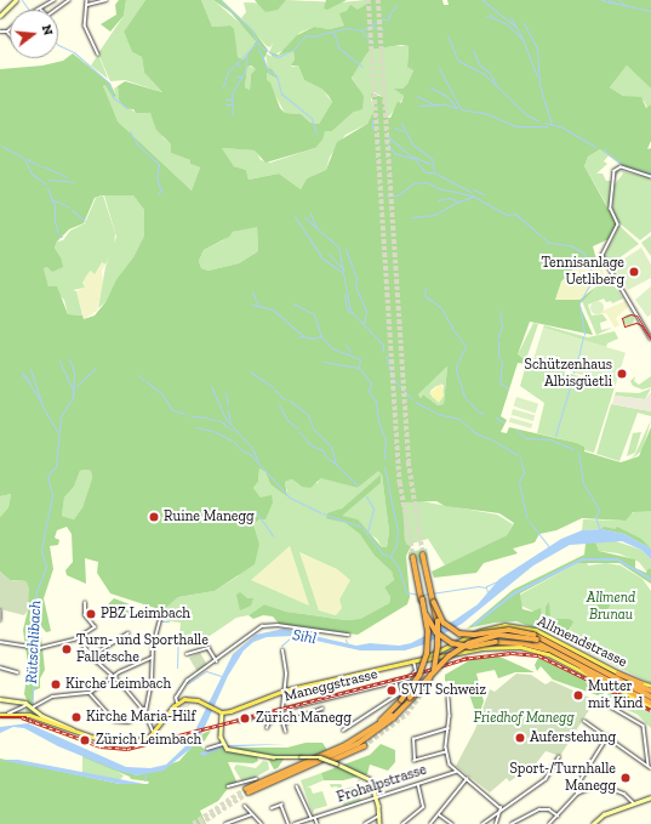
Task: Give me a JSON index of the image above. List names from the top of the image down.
{
  "streets": {
    "main road": ["Allmendstrasse"],
    "street": ["Maneggstrasse", "Frohalpstrasse"]
  },
  "crossings": [
    ["Allmendstrasse", "Maneggstrasse"]
  ],
  "water": ["Sihl", "Rütschlibach"],
  "parks": ["Allmend Brunau", "Friedhof Manegg"],
  "places": [
    "Tennisanlage Uetliberg",
    "Schützenhaus Albisgüetli",
    "Ruine Manegg",
    "PBZ Leimbach",
    "Turn- und Sporthalle Falletsche",
    "Kirche Leimbach",
    "SVIT Schweiz",
    "Mutter mit Kind",
    "Kirche Maria-Hilf",
    "Zürich Manegg",
    "Auferstehung",
    "Zürich Leimbach",
    "Sport-/Turnhalle Manegg"
  ],
  "north": "right"
}
